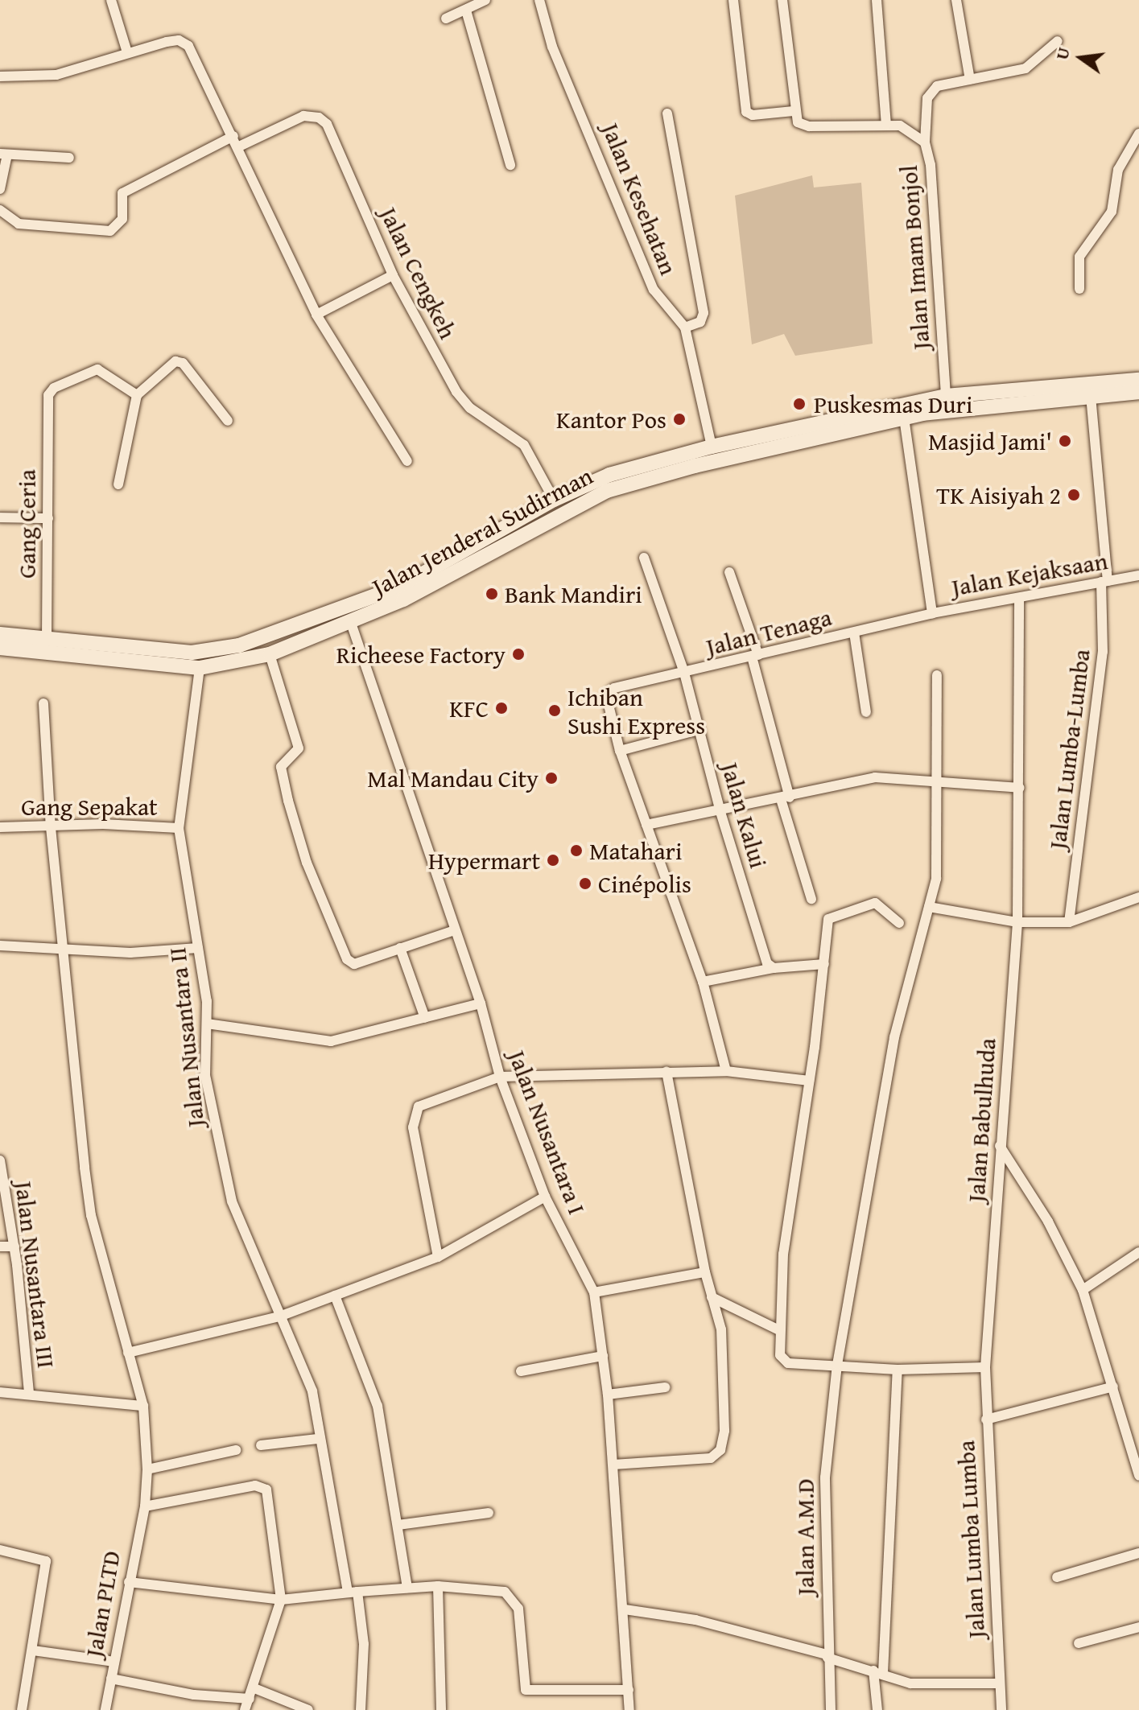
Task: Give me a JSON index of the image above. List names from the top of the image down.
{
  "streets": {
    "street": [
      "Jalan Kesehatan",
      "Jalan Imam Bonjol",
      "Jalan Cengkeh",
      "Gang Ceria",
      "Jalan Jenderal Sudirman",
      "Jalan Kejaksaan",
      "Jalan Tenaga",
      "Jalan Lumba-Lumba",
      "Gang Sepakat",
      "Jalan Kalui",
      "Jalan Nusantara II",
      "Jalan Babulhuda",
      "Jalan Nusantara I",
      "Jalan Nusantara III",
      "Jalan A.M.D",
      "Jalan Lumba Lumba",
      "Jalan PLTD"
    ]
  },
  "crossings": [
    ["Jalan Kesehatan", "Jalan Jenderal Sudirman"],
    ["Jalan Imam Bonjol", "Jalan Jenderal Sudirman"],
    ["Jalan Cengkeh", "Jalan Jenderal Sudirman"],
    ["Gang Ceria", "Jalan Jenderal Sudirman"],
    ["Jalan Jenderal Sudirman", "Jalan Kejaksaan"],
    ["Jalan Jenderal Sudirman", "Jalan Lumba-Lumba"],
    ["Jalan Jenderal Sudirman", "Jalan Nusantara II"],
    ["Jalan Jenderal Sudirman", "Jalan Nusantara I"],
    ["Jalan Kejaksaan", "Jalan Tenaga"],
    ["Jalan Kejaksaan", "Jalan Lumba-Lumba"],
    ["Jalan Tenaga", "Jalan Kalui"],
    ["Gang Sepakat", "Jalan Nusantara II"],
    ["Gang Sepakat", "Jalan PLTD"],
    ["Jalan Babulhuda", "Jalan Lumba Lumba"]
  ],
  "places": [
    "Puskesmas Duri",
    "Kantor Pos",
    "Masjid Jami'",
    "TK Aisiyah 2",
    "Bank Mandiri",
    "Richeese Factory",
    "KFC",
    "Ichiban Sushi Express",
    "Mal Mandau City",
    "Matahari",
    "Hypermart",
    "Cinépolis"
  ],
  "north": "left"
}
